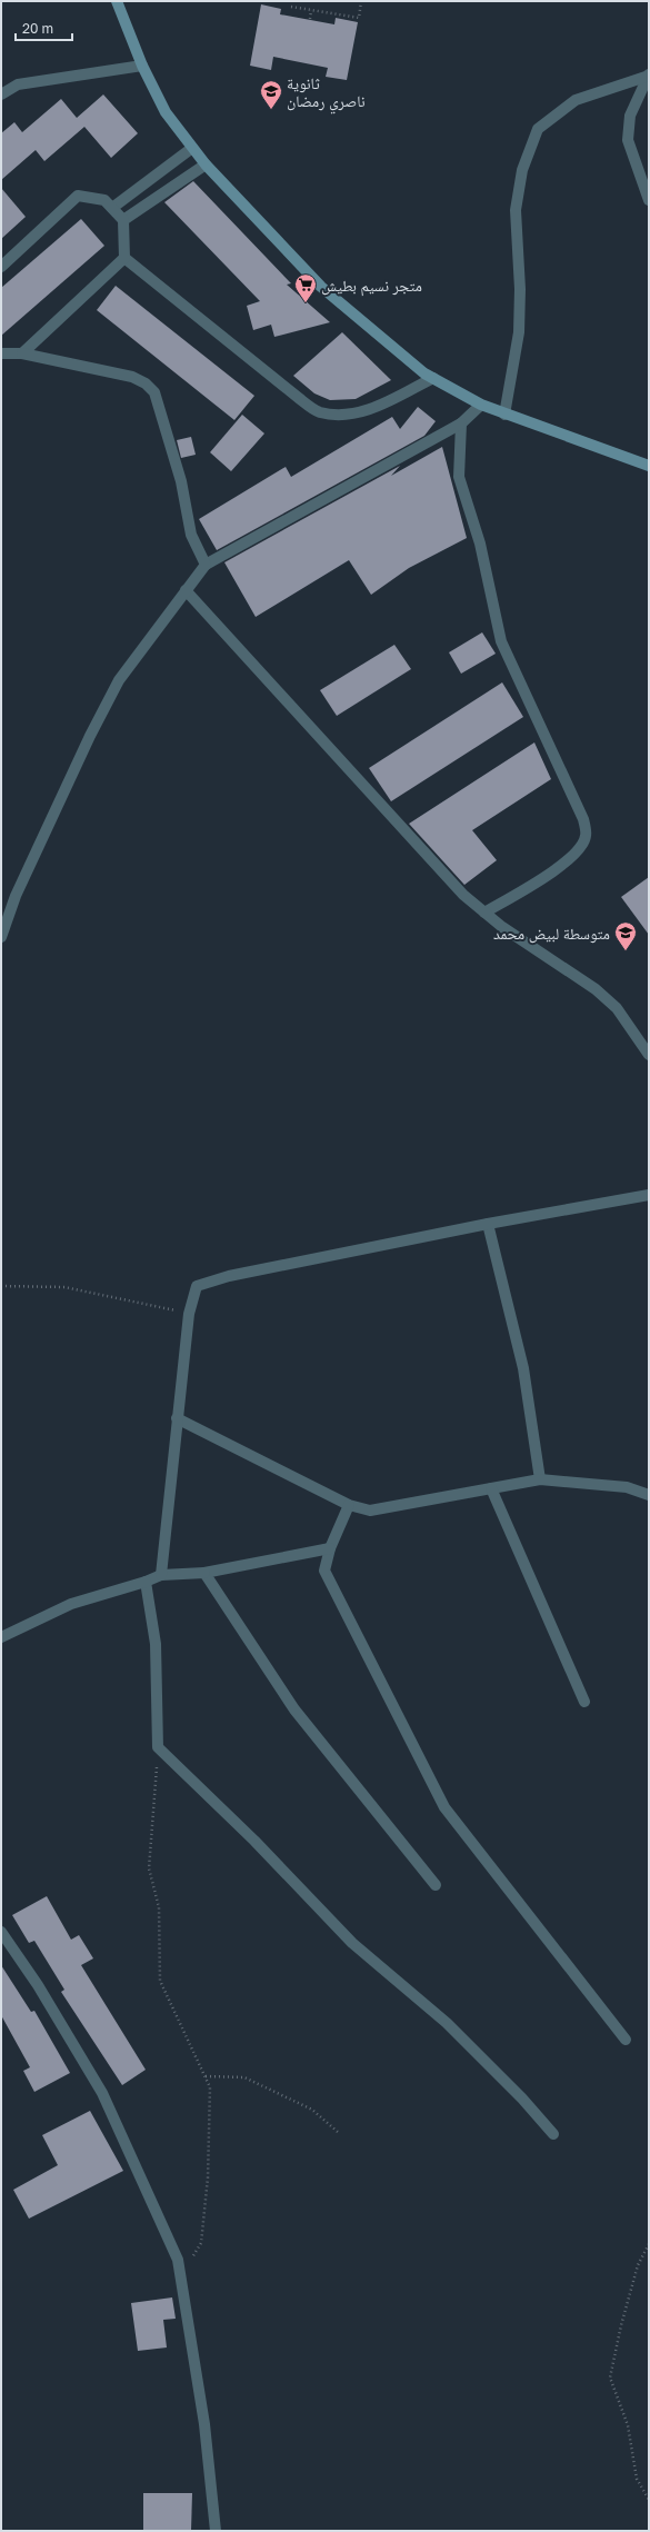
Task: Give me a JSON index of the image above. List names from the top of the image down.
{
  "places": {
    "school or university": ["ثانوية ناصري رمضان", "متوسطة لبيض محمد"],
    "supermarket": ["متجر نسيم بطيش"]
  },
  "scale_bar": "20 m"
}
